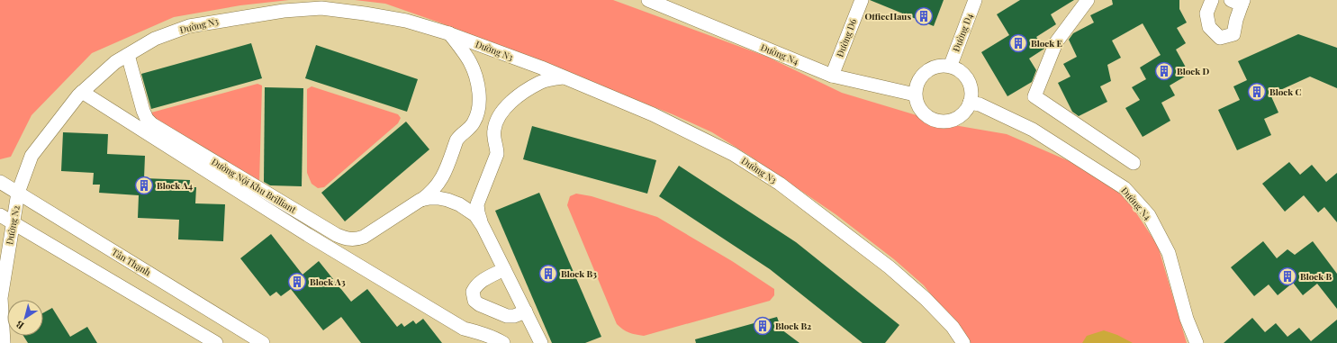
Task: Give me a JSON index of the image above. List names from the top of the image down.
{
  "streets": {
    "street": [
      "Đường N3",
      "Đường D4",
      "Đường D6",
      "Đường N4",
      "Đường Nội Khu Brilliant",
      "Đường N2",
      "Tân Thạnh"
    ]
  },
  "crossings": [
    ["Đường N3", "Đường Nội Khu Brilliant"],
    ["Đường N3", "Đường N2"],
    ["Đường N3", "Tân Thạnh"],
    ["Đường D4", "Đường N4"],
    ["Đường D6", "Đường N4"],
    ["Đường N2", "Tân Thạnh"]
  ],
  "places": {
    "building": [
      "OfficeHaus",
      "Block E",
      "Block D",
      "Block C",
      "Block A4",
      "Block B3",
      "Block B",
      "Block A3",
      "Block B2"
    ]
  },
  "north": "bottom left"
}
